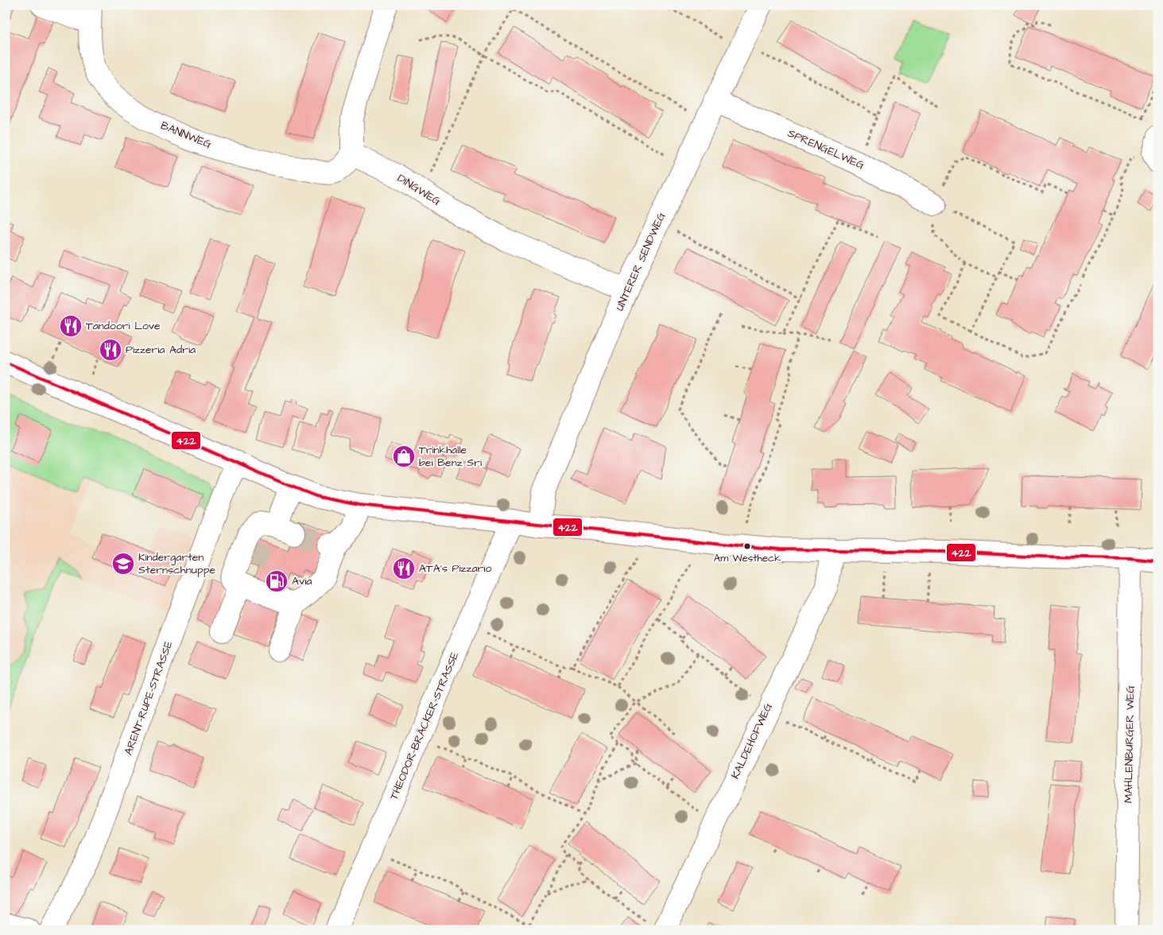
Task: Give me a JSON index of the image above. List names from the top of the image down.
{
  "streets": {
    "street": [
      "BANNWEG",
      "SPRENGELWEG",
      "DINGWEG",
      "UNTERER SENDWEG",
      "ARENT-RUPE-STRASSE",
      "THEODOR-BRÄCKER-STRASSE",
      "KALDEHOFWEG",
      "MAHLENBURGER WEG"
    ]
  },
  "crossings": [
    ["BANNWEG", "DINGWEG"],
    ["SPRENGELWEG", "UNTERER SENDWEG"],
    ["DINGWEG", "UNTERER SENDWEG"]
  ],
  "places": {
    "restaurant": ["Tandoori Love", "Pizzeria Adria", "ATA's Pizzario"],
    "shop": ["Trinkhalle bei Benz Sri"],
    "other": ["Am Westheck"],
    "school or university": ["Kindergarten Sternschnuppe"],
    "fuel station": ["Avia"]
  },
  "lines": ["transit line 422"]
}
